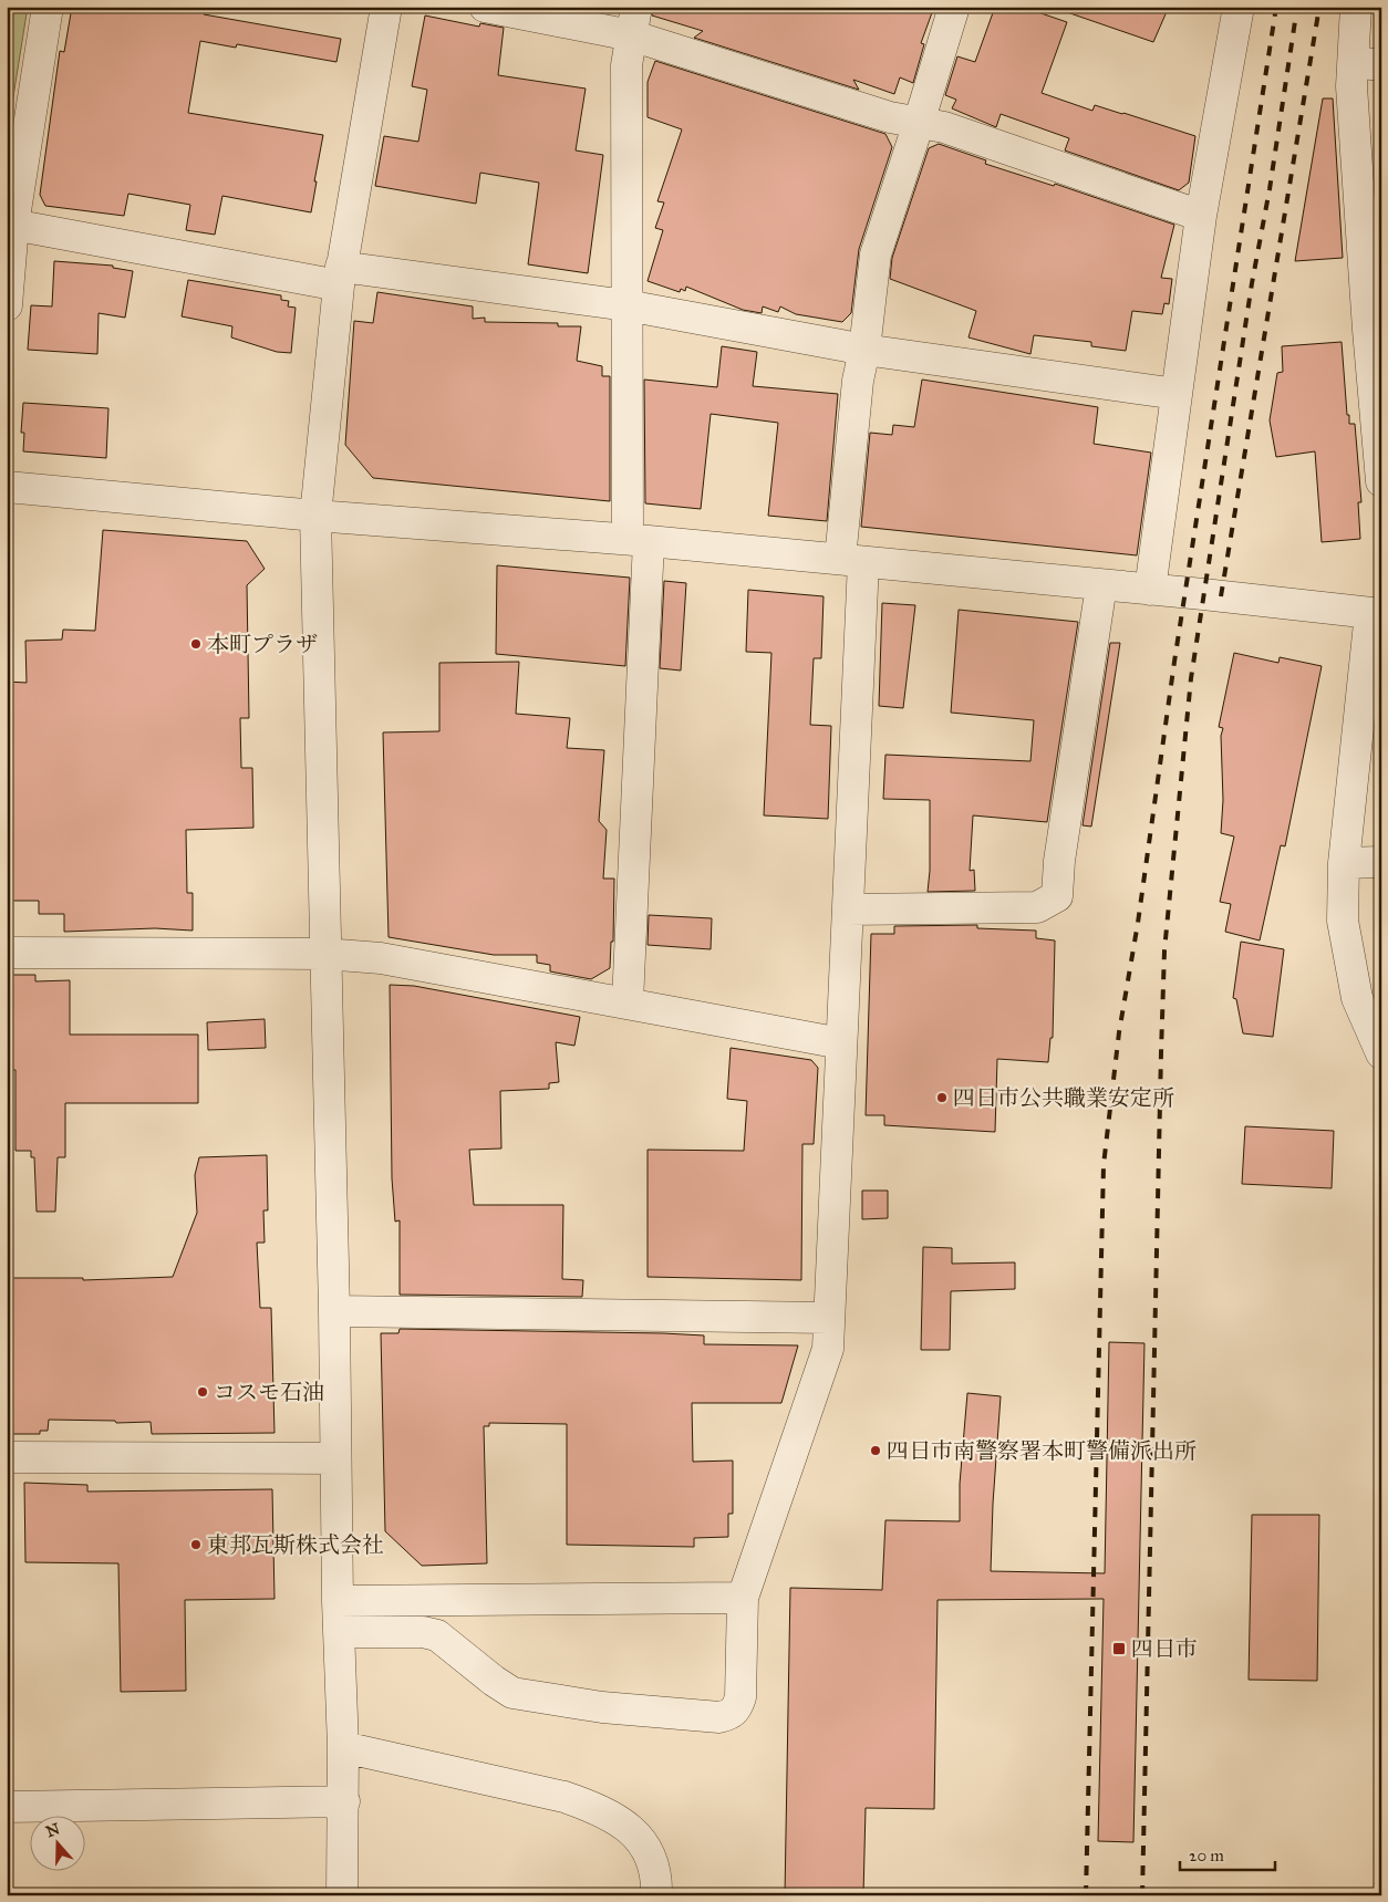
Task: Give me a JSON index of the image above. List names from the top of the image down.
{
  "places": {
    "other": [
      "本町プラザ",
      "四日市公共職業安定所",
      "コスモ石油",
      "四日市南警察署本町警備派出所",
      "東邦瓦斯株式会社"
    ],
    "transit": ["四日市"]
  },
  "scale_bar": "20 m",
  "north": "top"
}
